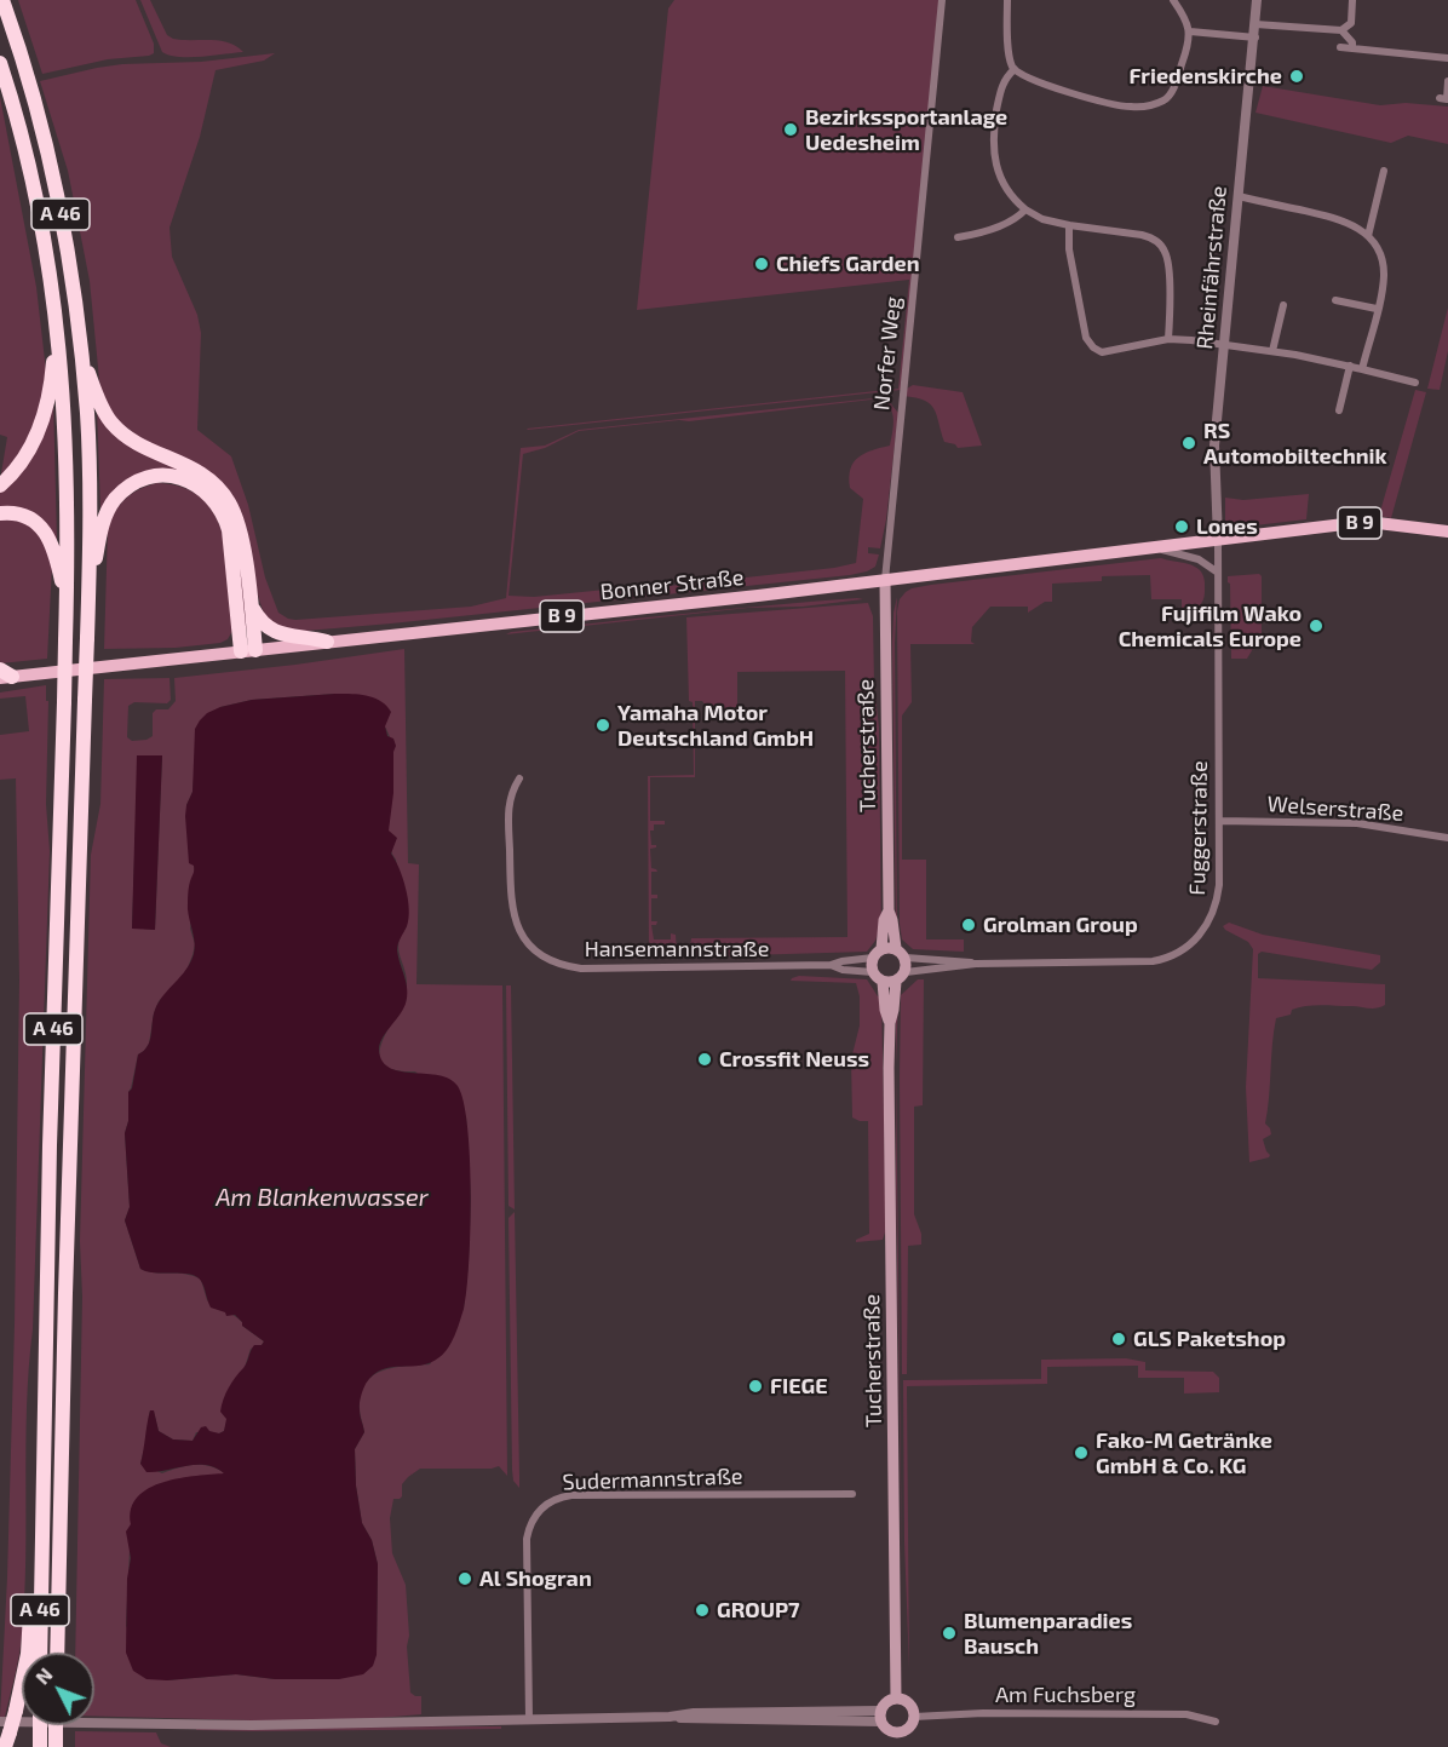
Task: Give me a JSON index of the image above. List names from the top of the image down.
{
  "streets": {
    "highway": ["A 46"],
    "main road": ["B 9", "Bonner Straße", "Tucherstraße"],
    "street": [
      "Rheinfährstraße",
      "Norfer Weg",
      "Welserstraße",
      "Fuggerstraße",
      "Hansemannstraße",
      "Sudermannstraße",
      "Am Fuchsberg"
    ]
  },
  "crossings": [
    ["Rheinfährstraße", "B 9"],
    ["Rheinfährstraße", "Bonner Straße"],
    ["Rheinfährstraße", "Fuggerstraße"],
    ["Norfer Weg", "Bonner Straße"],
    ["Norfer Weg", "Tucherstraße"],
    ["B 9", "Bonner Straße"],
    ["B 9", "Fuggerstraße"],
    ["Bonner Straße", "Tucherstraße"],
    ["Bonner Straße", "Fuggerstraße"],
    ["Tucherstraße", "Fuggerstraße"],
    ["Tucherstraße", "Hansemannstraße"],
    ["Tucherstraße", "Am Fuchsberg"],
    ["Welserstraße", "Fuggerstraße"],
    ["Fuggerstraße", "Hansemannstraße"]
  ],
  "water": ["Am Blankenwasser"],
  "places": [
    "Friedenskirche",
    "Bezirkssportanlage Uedesheim",
    "Chiefs Garden",
    "RS Automobiltechnik",
    "Lones",
    "Fujifilm Wako Chemicals Europe",
    "Yamaha Motor Deutschland GmbH",
    "Grolman Group",
    "Crossfit Neuss",
    "GLS Paketshop",
    "FIEGE",
    "Fako-M Getränke GmbH & Co. KG",
    "Al Shogran",
    "GROUP7",
    "Blumenparadies Bausch"
  ],
  "north": "top left"
}
